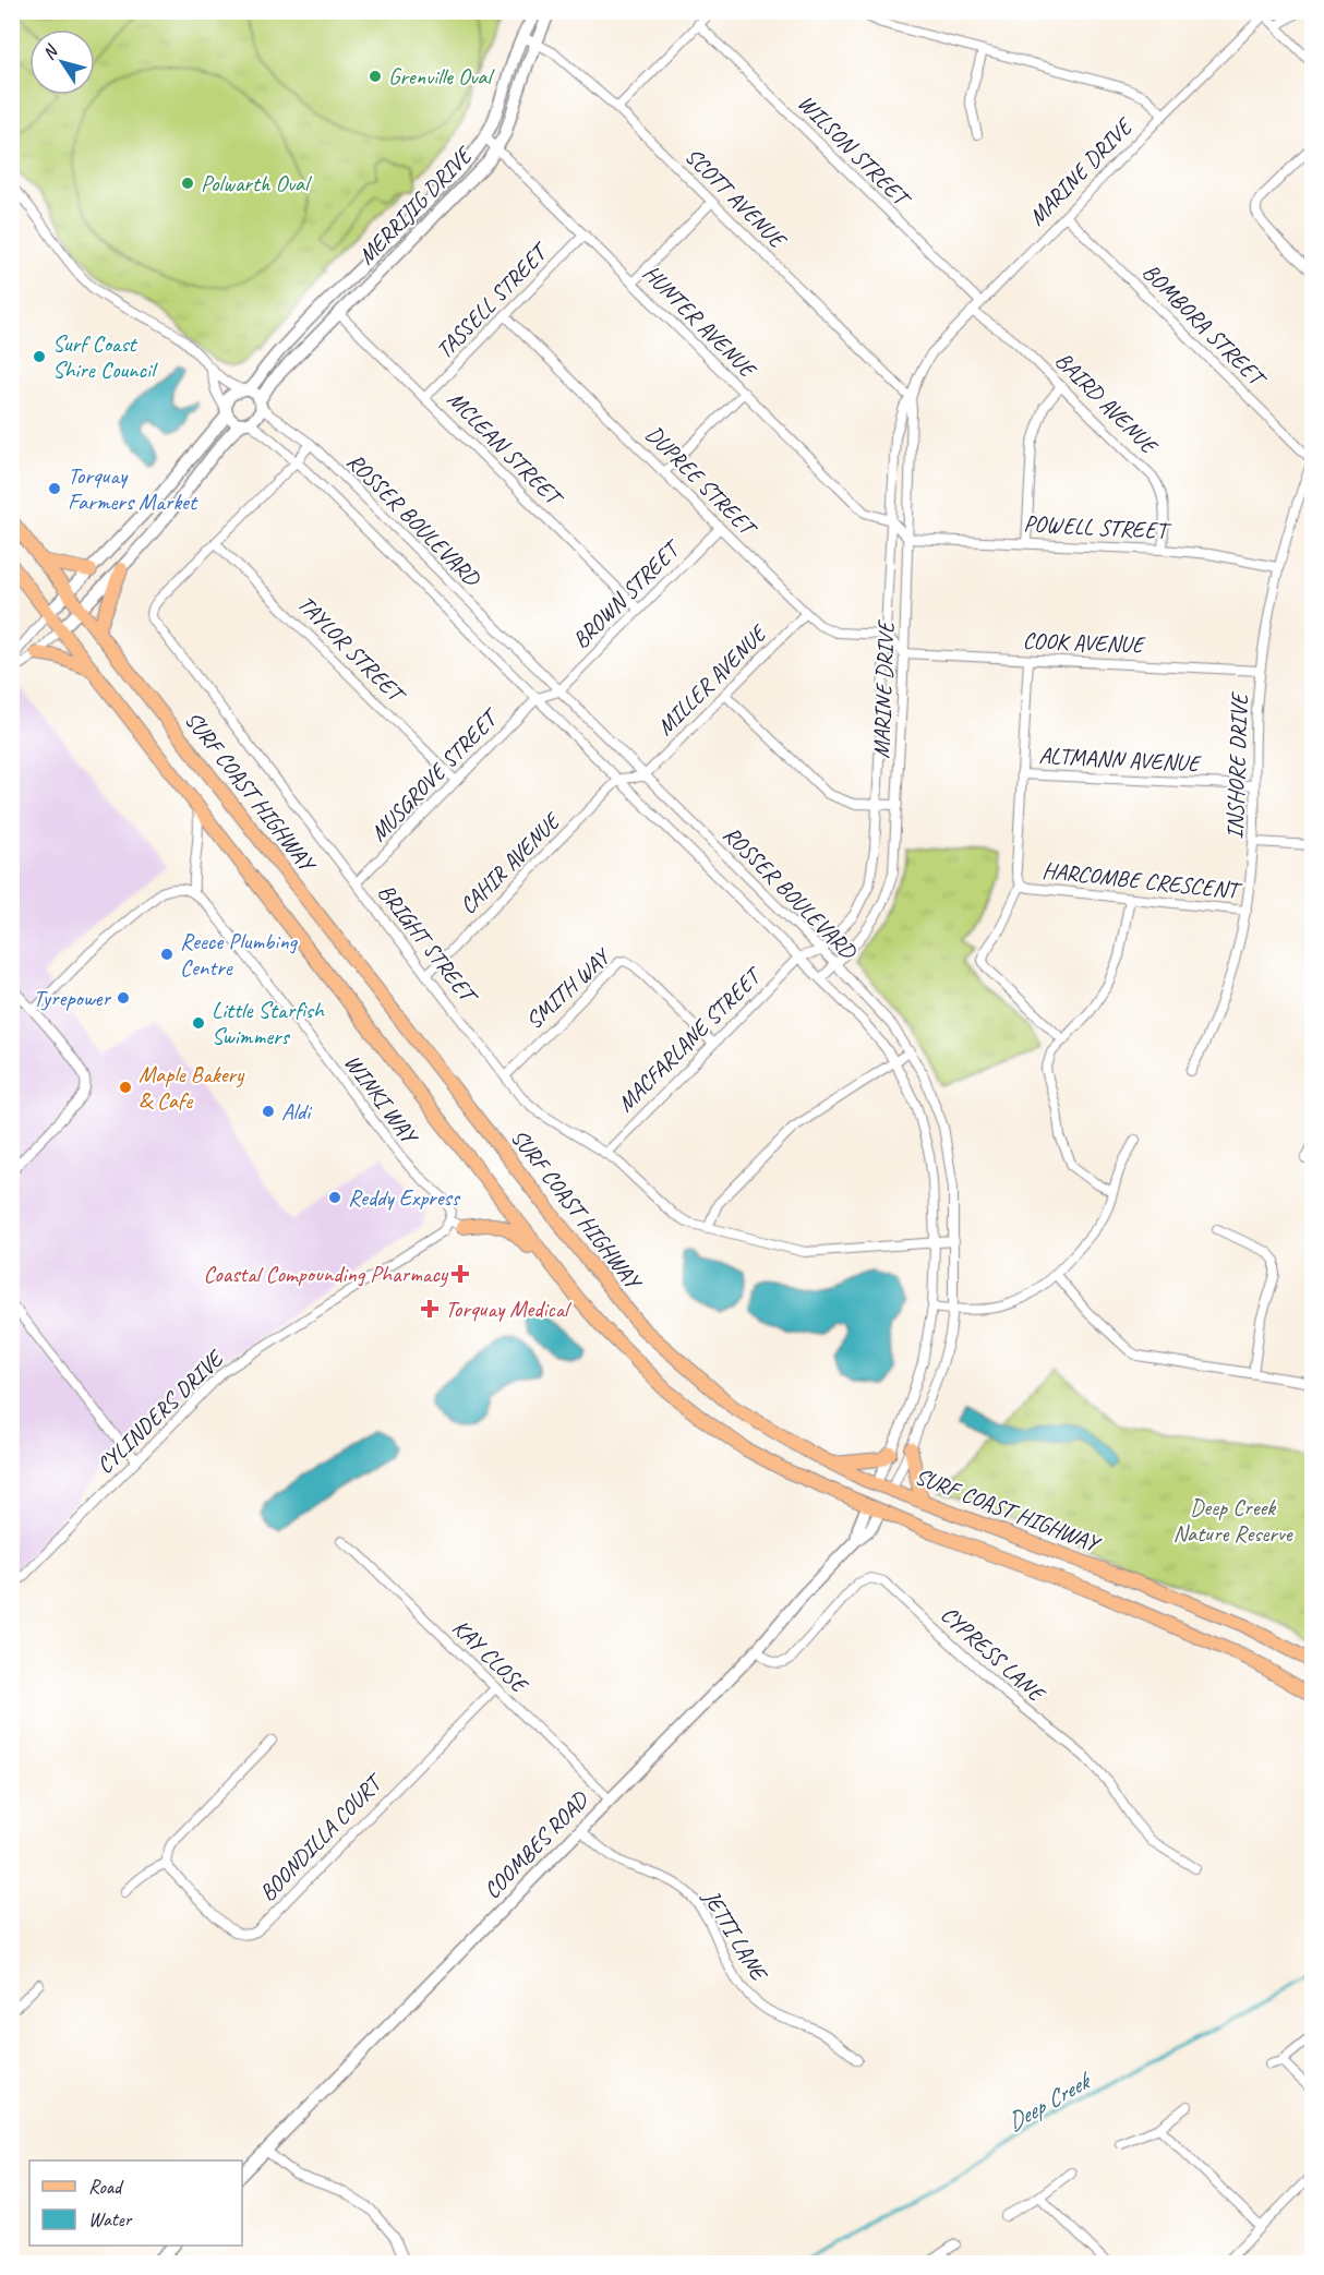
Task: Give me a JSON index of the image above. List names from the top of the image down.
{
  "streets": {
    "main road": ["SURF COAST HIGHWAY"],
    "street": [
      "WILSON STREET",
      "MARINE DRIVE",
      "SCOTT AVENUE",
      "MERRIJIG DRIVE",
      "TASSELL STREET",
      "HUNTER AVENUE",
      "BOMBORA STREET",
      "BAIRD AVENUE",
      "MCLEAN STREET",
      "DUPREE STREET",
      "ROSSER BOULEVARD",
      "POWELL STREET",
      "BROWN STREET",
      "COOK AVENUE",
      "TAYLOR STREET",
      "MILLER AVENUE",
      "ALTMANN AVENUE",
      "INSHORE DRIVE",
      "MUSGROVE STREET",
      "CAHIR AVENUE",
      "HARCOMBE CRESCENT",
      "BRIGHT STREET",
      "SMITH WAY",
      "MACFARLANE STREET",
      "WINKI WAY",
      "CYLINDERS DRIVE",
      "CYPRESS LANE",
      "KAY CLOSE",
      "BOONDILLA COURT",
      "COOMBES ROAD",
      "JETTI LANE"
    ]
  },
  "crossings": [
    ["WILSON STREET", "MARINE DRIVE"],
    ["MARINE DRIVE", "SCOTT AVENUE"],
    ["MARINE DRIVE", "HUNTER AVENUE"],
    ["MARINE DRIVE", "BOMBORA STREET"],
    ["MARINE DRIVE", "BAIRD AVENUE"],
    ["MARINE DRIVE", "DUPREE STREET"],
    ["MARINE DRIVE", "ROSSER BOULEVARD"],
    ["MARINE DRIVE", "POWELL STREET"],
    ["MARINE DRIVE", "COOK AVENUE"],
    ["SCOTT AVENUE", "MERRIJIG DRIVE"],
    ["MERRIJIG DRIVE", "HUNTER AVENUE"],
    ["MERRIJIG DRIVE", "MCLEAN STREET"],
    ["MERRIJIG DRIVE", "ROSSER BOULEVARD"],
    ["MERRIJIG DRIVE", "SURF COAST HIGHWAY"],
    ["TASSELL STREET", "HUNTER AVENUE"],
    ["TASSELL STREET", "MCLEAN STREET"],
    ["TASSELL STREET", "DUPREE STREET"],
    ["BOMBORA STREET", "INSHORE DRIVE"],
    ["BAIRD AVENUE", "POWELL STREET"],
    ["MCLEAN STREET", "BROWN STREET"],
    ["DUPREE STREET", "BROWN STREET"],
    ["DUPREE STREET", "MILLER AVENUE"],
    ["ROSSER BOULEVARD", "BROWN STREET"],
    ["ROSSER BOULEVARD", "MILLER AVENUE"],
    ["ROSSER BOULEVARD", "MUSGROVE STREET"],
    ["ROSSER BOULEVARD", "SURF COAST HIGHWAY"],
    ["ROSSER BOULEVARD", "CAHIR AVENUE"],
    ["ROSSER BOULEVARD", "BRIGHT STREET"],
    ["ROSSER BOULEVARD", "MACFARLANE STREET"],
    ["POWELL STREET", "INSHORE DRIVE"],
    ["COOK AVENUE", "INSHORE DRIVE"],
    ["COOK AVENUE", "HARCOMBE CRESCENT"],
    ["TAYLOR STREET", "MUSGROVE STREET"],
    ["TAYLOR STREET", "BRIGHT STREET"],
    ["ALTMANN AVENUE", "INSHORE DRIVE"],
    ["ALTMANN AVENUE", "HARCOMBE CRESCENT"],
    ["INSHORE DRIVE", "HARCOMBE CRESCENT"],
    ["MUSGROVE STREET", "BRIGHT STREET"],
    ["SURF COAST HIGHWAY", "COOMBES ROAD"],
    ["CAHIR AVENUE", "BRIGHT STREET"],
    ["BRIGHT STREET", "SMITH WAY"],
    ["BRIGHT STREET", "MACFARLANE STREET"],
    ["SMITH WAY", "MACFARLANE STREET"],
    ["WINKI WAY", "CYLINDERS DRIVE"],
    ["CYPRESS LANE", "COOMBES ROAD"],
    ["KAY CLOSE", "BOONDILLA COURT"],
    ["KAY CLOSE", "COOMBES ROAD"],
    ["COOMBES ROAD", "JETTI LANE"]
  ],
  "water": ["Deep Creek"],
  "parks": ["Deep Creek Nature Reserve"],
  "places": {
    "other": [
      "Grenville Oval",
      "Polwarth Oval",
      "Surf Coast Shire Council",
      "Torquay Farmers Market",
      "Reece Plumbing Centre",
      "Tyrepower",
      "Little Starfish Swimmers",
      "Maple Bakery & Cafe",
      "Aldi",
      "Reddy Express"
    ],
    "health": ["Coastal Compounding Pharmacy", "Torquay Medical"]
  },
  "legend": ["Road", "Water"],
  "north": "top left"
}
